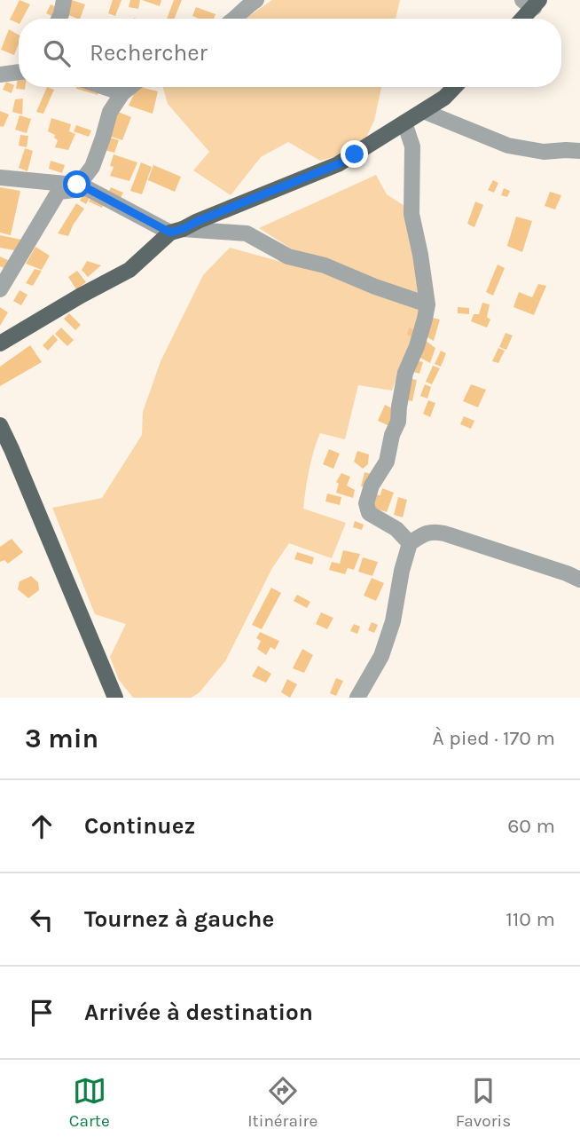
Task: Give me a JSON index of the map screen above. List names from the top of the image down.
{
  "page": {
    "search": "Rechercher",
    "heading": ["3 min", "À pied · 170 m"],
    "list": [
      ["Continuez", "60 m"],
      ["Tournez à gauche", "110 m"],
      "Arrivée à destination"
    ],
    "nav": ["Carte", "Itinéraire", "Favoris"]
  }
}
